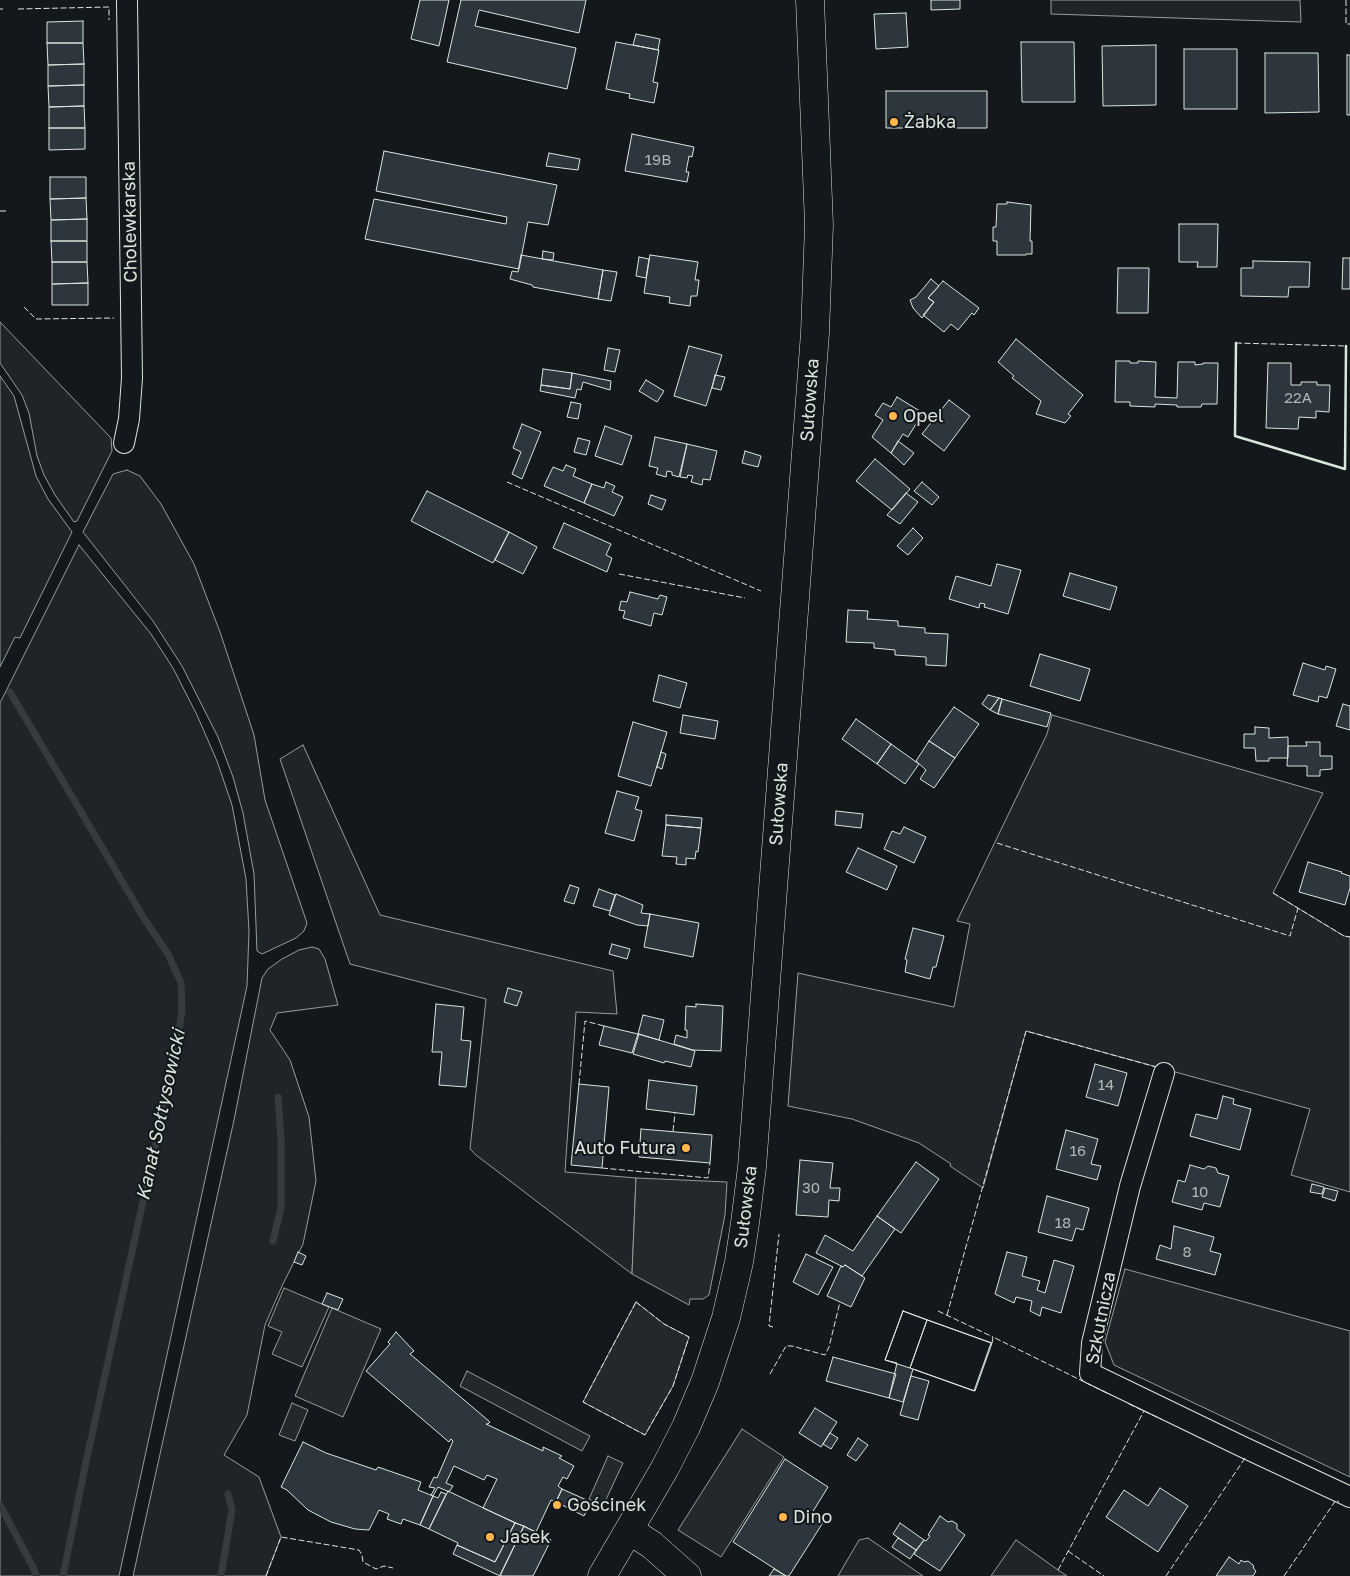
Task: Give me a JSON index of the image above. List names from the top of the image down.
{
  "streets": {
    "main road": ["Sułowska"],
    "street": ["Cholewkarska", "Szkutnicza"]
  },
  "water": ["Kanał Sołtysowicki"],
  "places": [
    "Żabka",
    "Opel",
    "Auto Futura",
    "Gościnek",
    "Dino",
    "Jasek"
  ],
  "house_numbers": [
    "19B",
    "22A",
    "14",
    "16",
    "30",
    "10",
    "18",
    "8"
  ]
}
